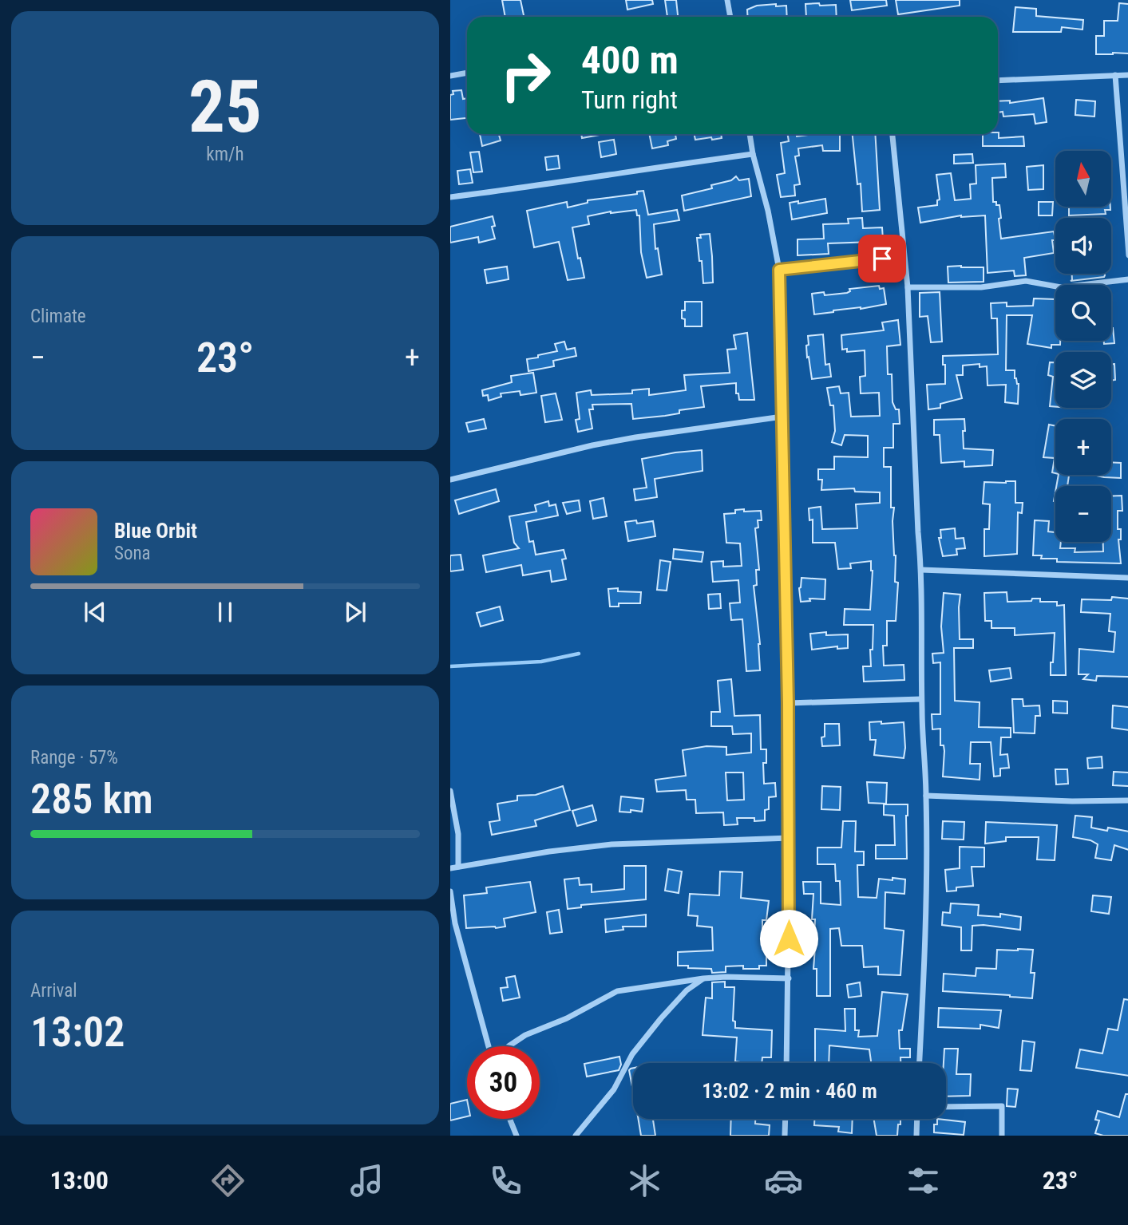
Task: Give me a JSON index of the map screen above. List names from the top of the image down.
{
  "north": "top",
  "page": {
    "tile": [
      ["25", "km/h"],
      "Climate",
      ["Range · 57%", "285 km"],
      ["Arrival", "13:02"]
    ],
    "turn": ["400 m", "Turn right"],
    "map_buttons": ["+", "−"],
    "heat": ["−", "23°", "+"],
    "song": ["Blue Orbit", "Sona"],
    "limit": "30",
    "trip": "13:02 · 2 min · 460 m",
    "tabs": ["13:00", "23°"]
  }
}
